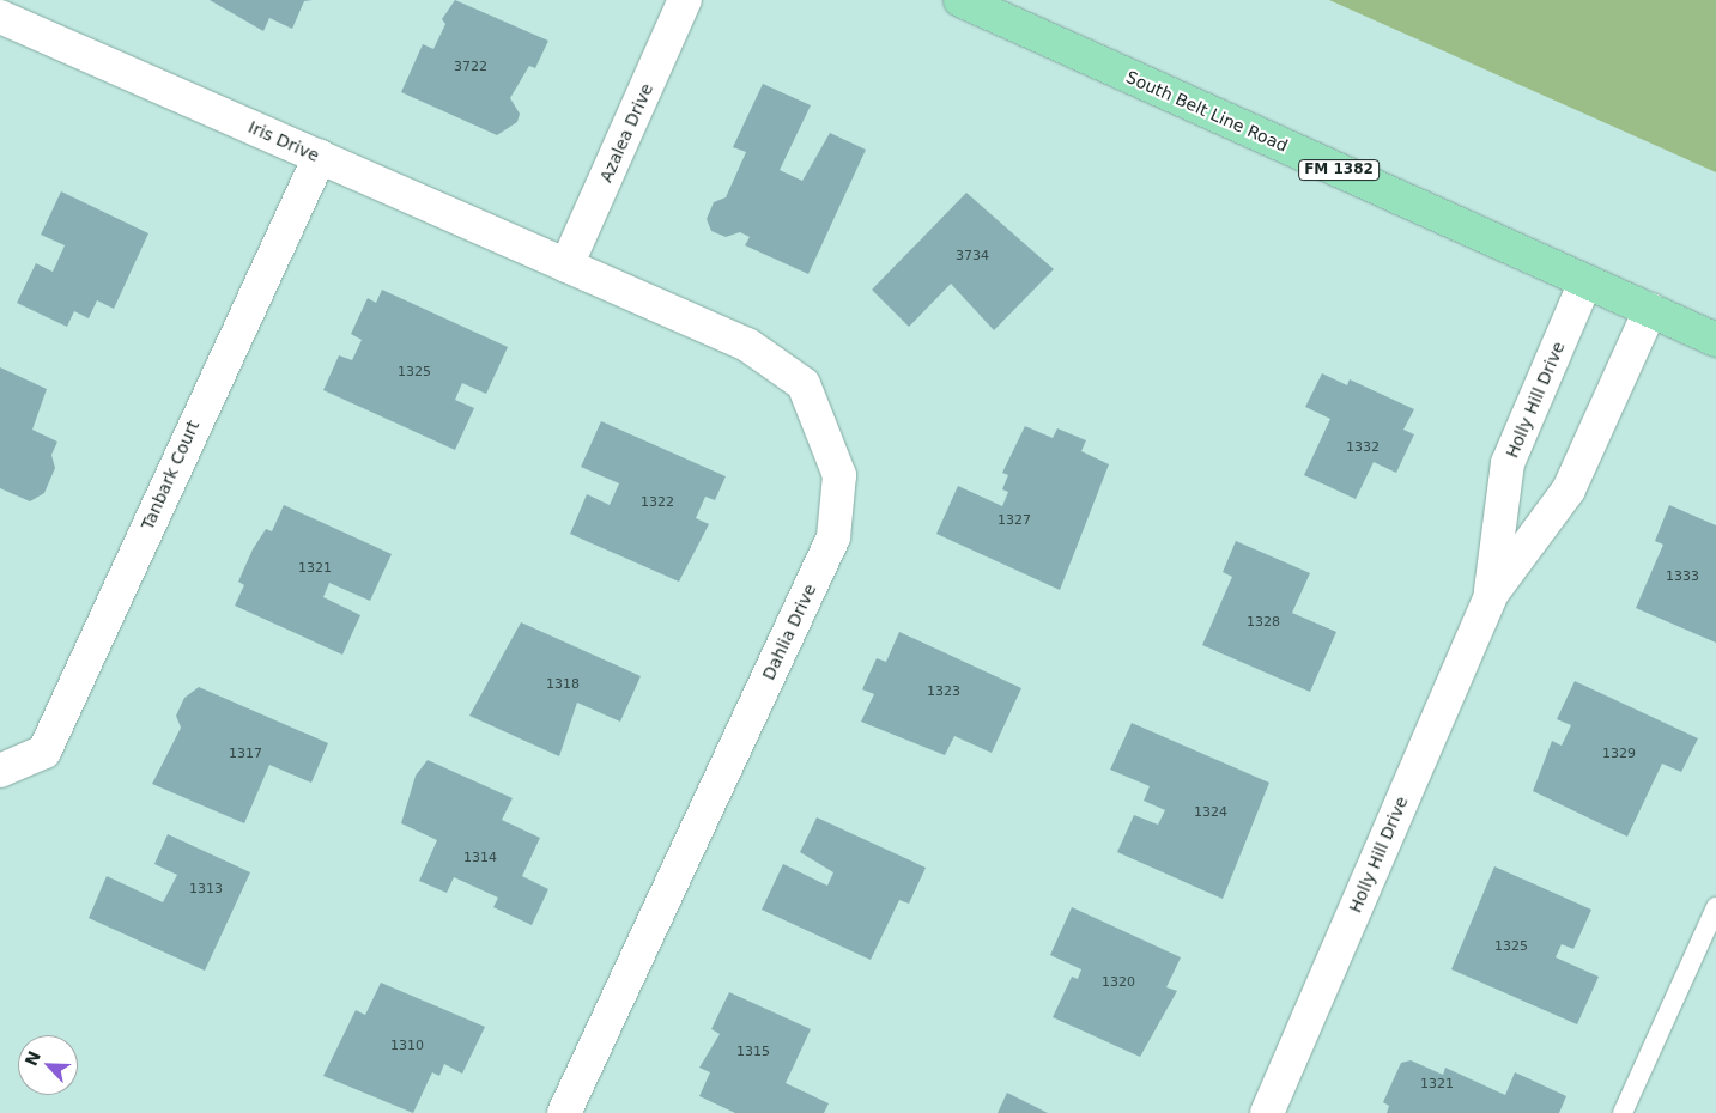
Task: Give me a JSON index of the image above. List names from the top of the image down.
{
  "streets": {
    "main road": ["South Belt Line Road", "FM 1382"],
    "street": [
      "Azalea Drive",
      "Iris Drive",
      "Holly Hill Drive",
      "Tanbark Court",
      "Dahlia Drive"
    ]
  },
  "crossings": [
    ["South Belt Line Road", "Holly Hill Drive"],
    ["Azalea Drive", "Iris Drive"],
    ["Azalea Drive", "Dahlia Drive"],
    ["Iris Drive", "Tanbark Court"],
    ["Iris Drive", "Dahlia Drive"]
  ],
  "house_numbers": [
    "3722",
    "3734",
    "1325",
    "1332",
    "1322",
    "1327",
    "1321",
    "1333",
    "1328",
    "1318",
    "1323",
    "1317",
    "1329",
    "1324",
    "1314",
    "1313",
    "1325",
    "1320",
    "1310",
    "1315",
    "1321"
  ],
  "north": "top left"
}
